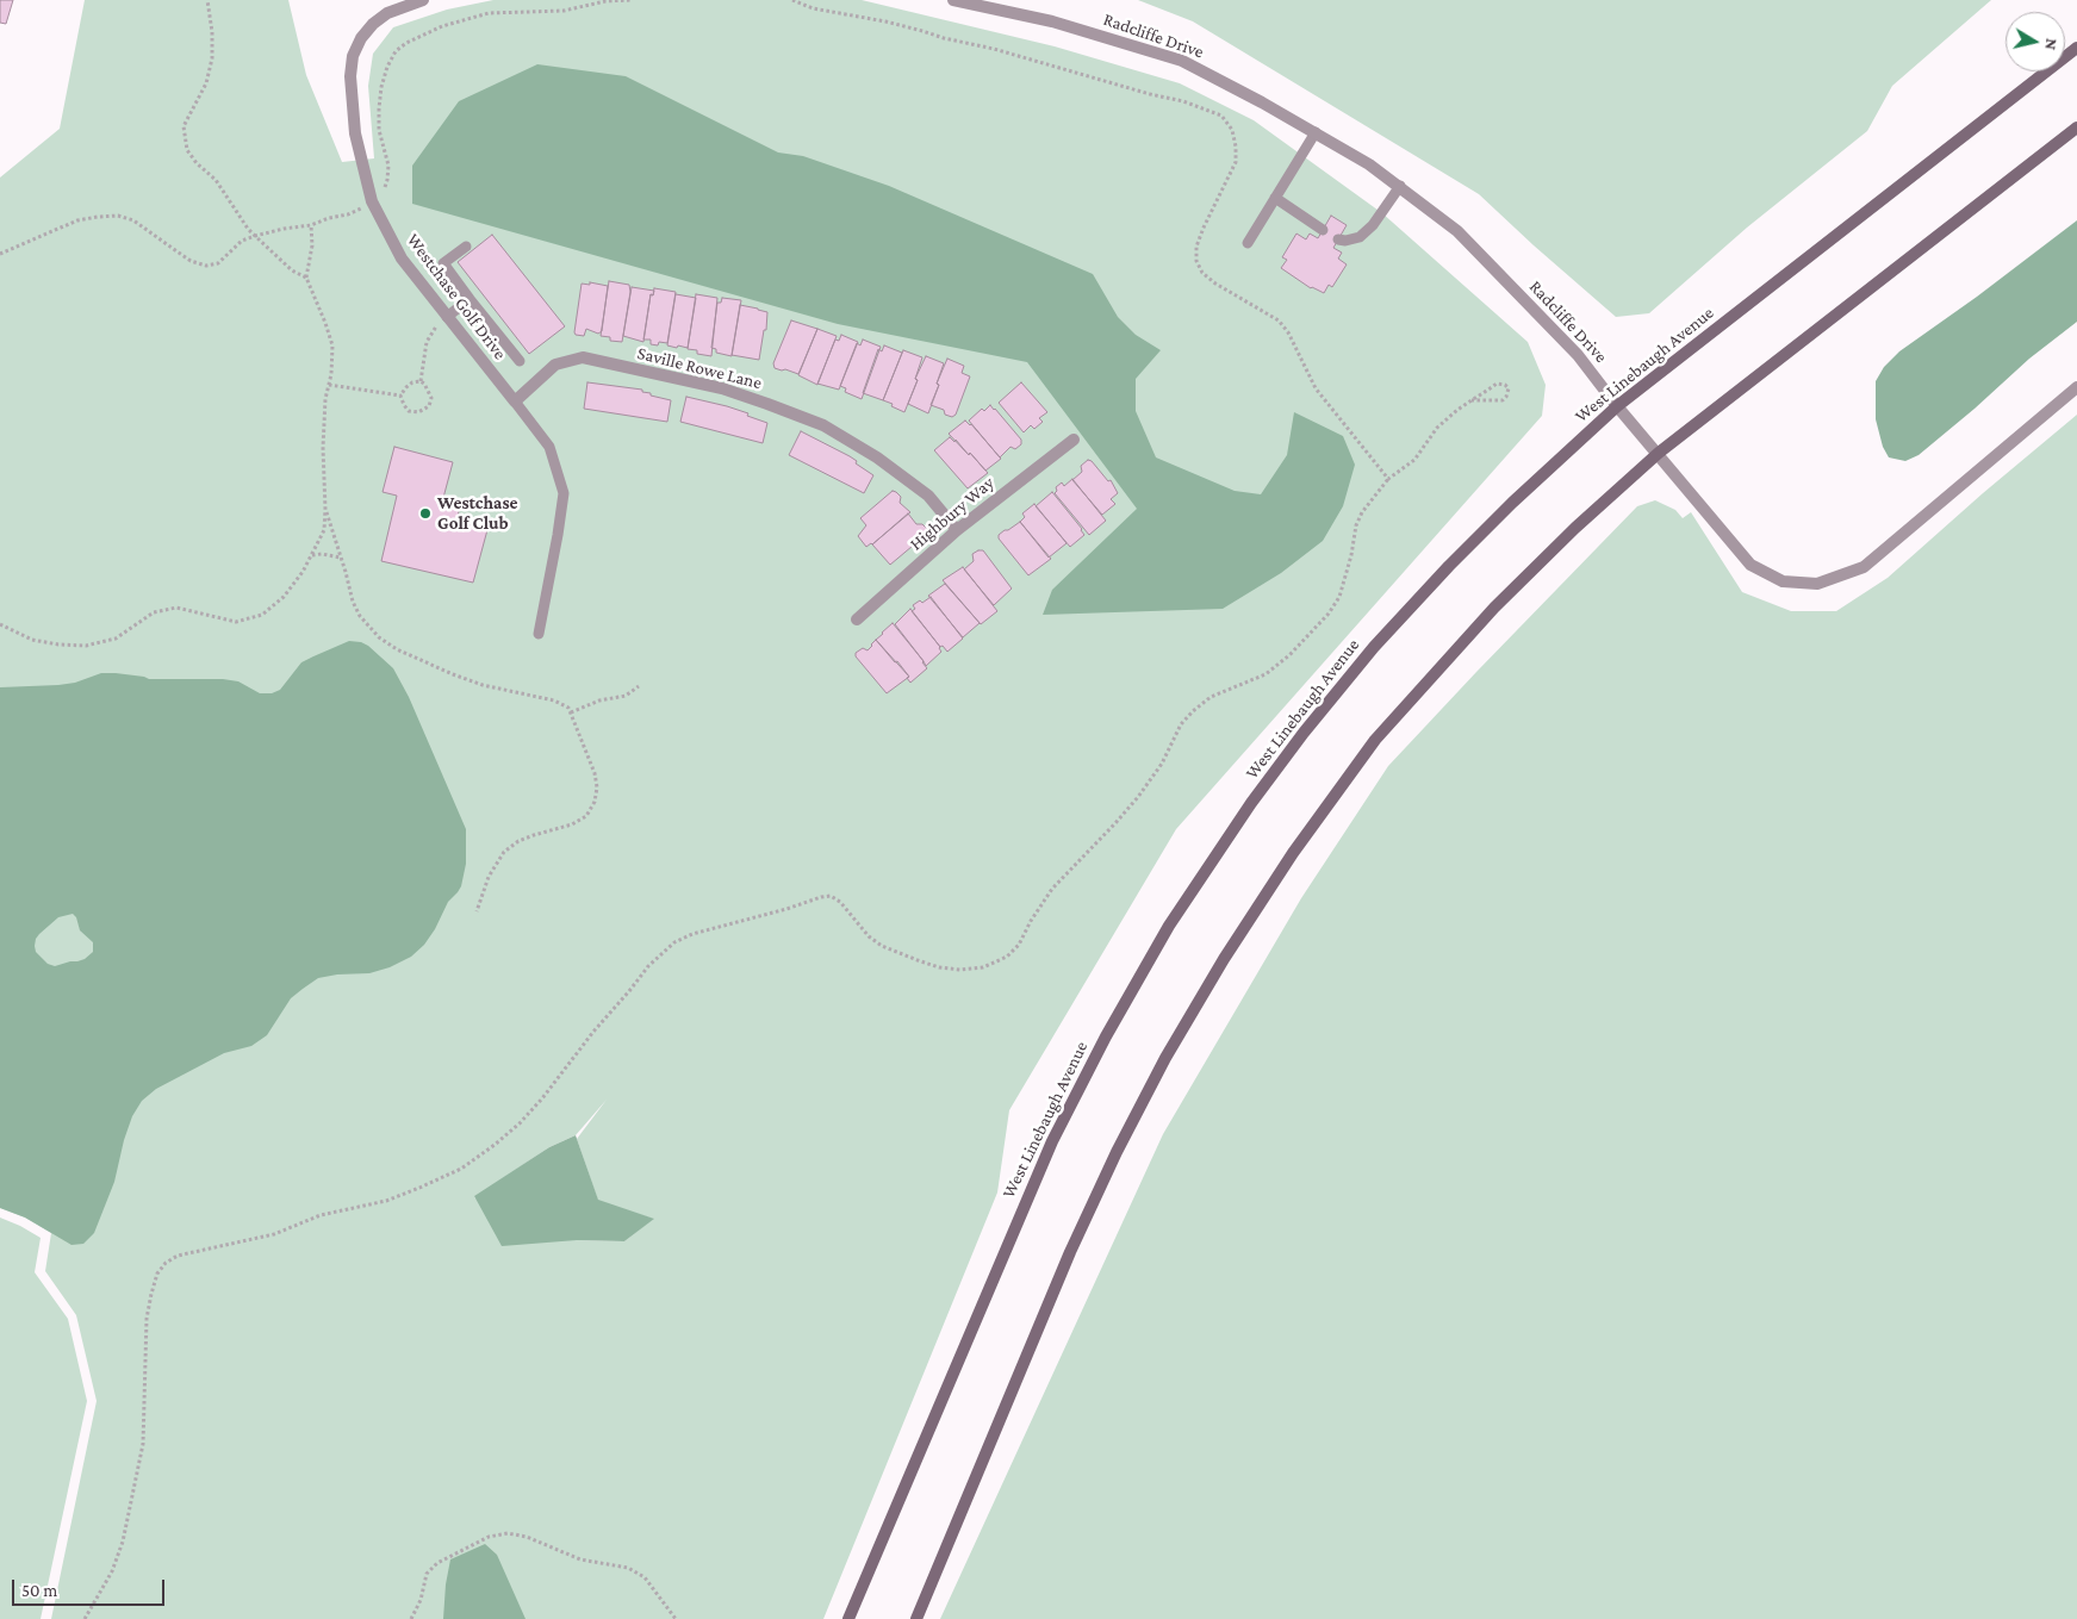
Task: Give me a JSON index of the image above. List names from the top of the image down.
{
  "streets": {
    "main road": ["West Linebaugh Avenue"],
    "street": [
      "Radcliffe Drive",
      "Westchase Golf Drive",
      "Saville Rowe Lane",
      "Highbury Way"
    ]
  },
  "crossings": [
    ["Radcliffe Drive", "West Linebaugh Avenue"],
    ["Westchase Golf Drive", "Saville Rowe Lane"],
    ["Saville Rowe Lane", "Highbury Way"]
  ],
  "places": ["Westchase Golf Club"],
  "scale_bar": "50 m",
  "north": "right"
}
